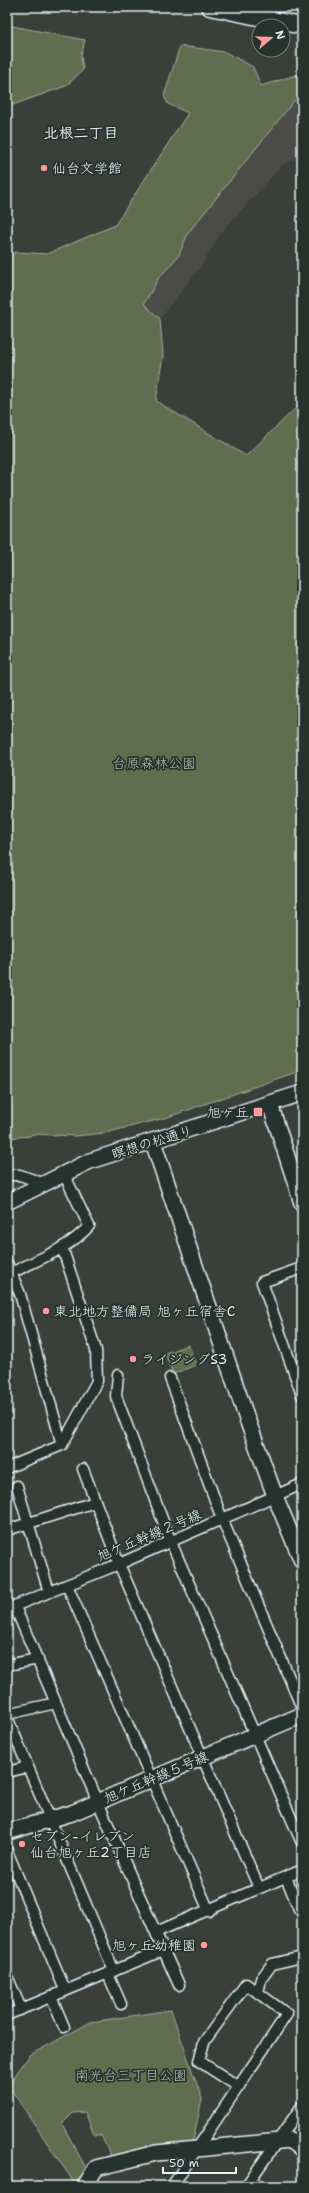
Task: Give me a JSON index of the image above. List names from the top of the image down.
{
  "streets": {
    "street": ["瞑想の松通り", "旭ケ丘幹線２号線", "旭ケ丘幹線５号線"]
  },
  "districts": ["北根二丁目"],
  "parks": ["台原森林公園", "南光台三丁目公園"],
  "places": {
    "other": [
      "仙台文学館",
      "東北地方整備局 旭ヶ丘宿舎C",
      "ライジングS3",
      "セブン-イレブン 仙台旭ヶ丘2丁目店",
      "旭ヶ丘幼稚園"
    ],
    "transit": ["旭ヶ丘"]
  },
  "scale_bar": "50 m",
  "north": "right"
}
